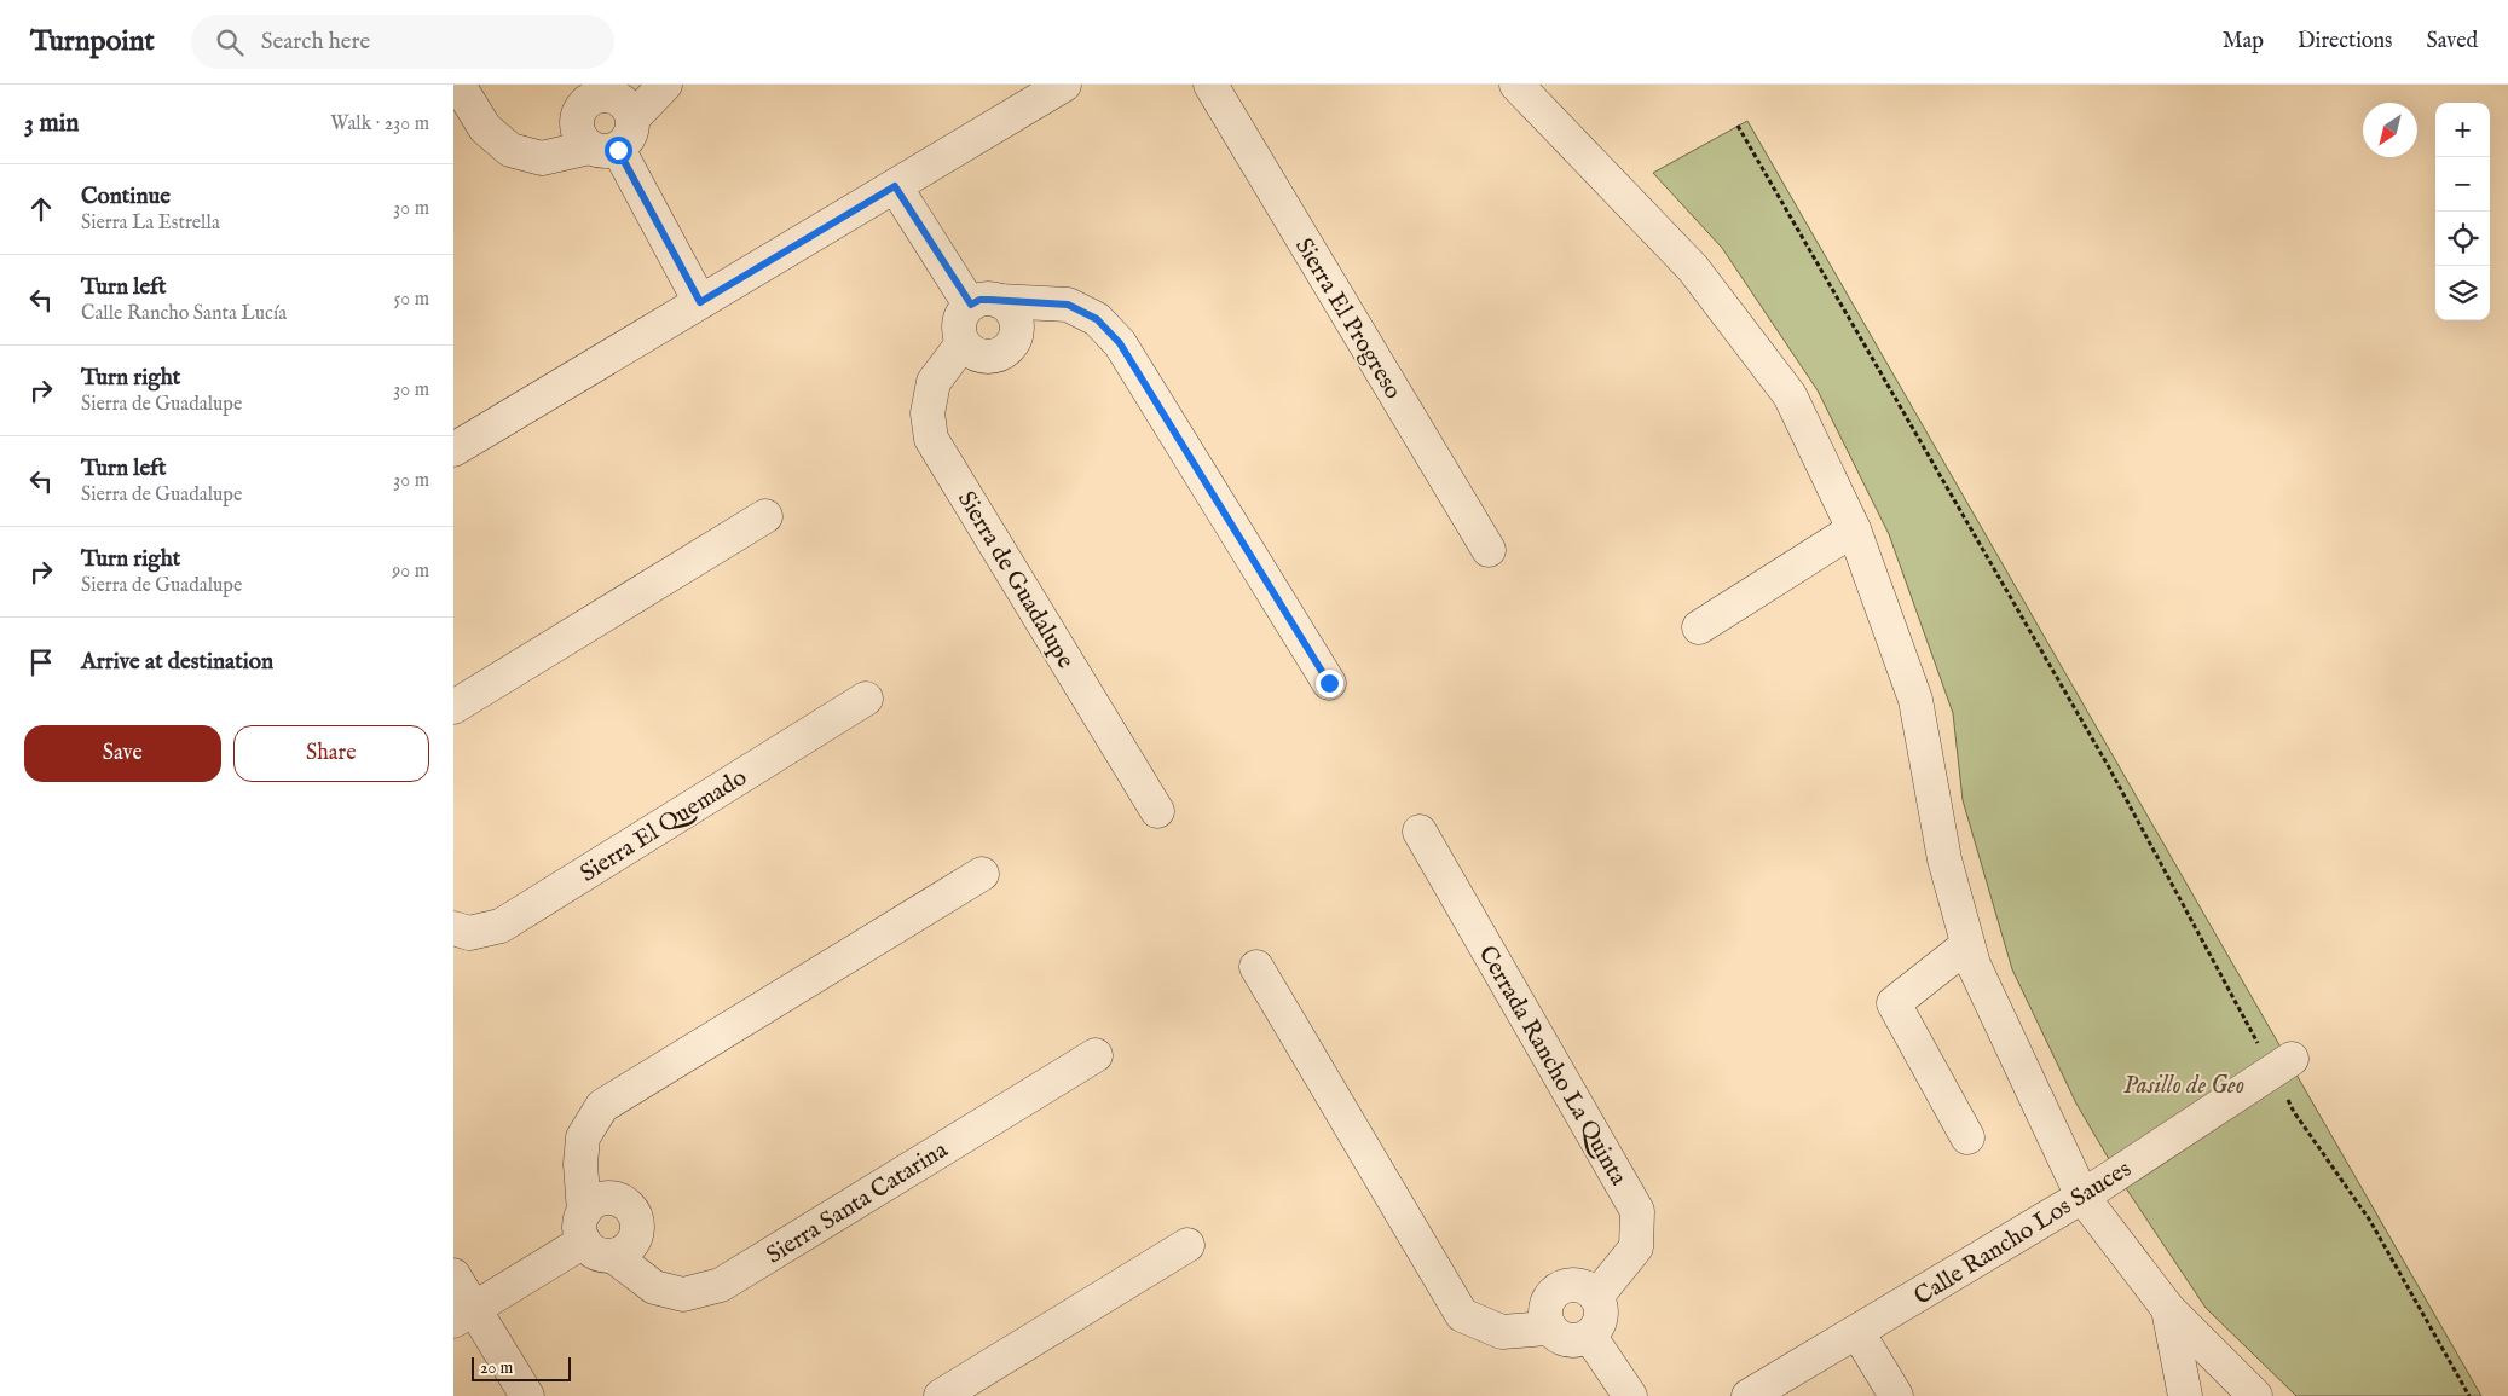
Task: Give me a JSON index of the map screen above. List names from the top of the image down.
{
  "streets": {
    "street": [
      "Sierra El Progreso",
      "Sierra de Guadalupe",
      "Sierra El Quemado",
      "Cerrada Rancho La Quinta",
      "Sierra Santa Catarina",
      "Calle Rancho Los Sauces"
    ]
  },
  "parks": ["Pasillo de Geo"],
  "scale_bar": "20 m",
  "north": "bottom left",
  "page": {
    "header": "Turnpoint",
    "search": "Search here",
    "nav": ["Map", "Directions", "Saved"],
    "heading": ["3 min", "Walk · 230 m"],
    "map_buttons": ["+", "−"],
    "list": [
      ["Continue", "Sierra La Estrella", "30 m"],
      ["Turn left", "Calle Rancho Santa Lucía", "50 m"],
      ["Turn right", "Sierra de Guadalupe", "30 m"],
      ["Turn left", "Sierra de Guadalupe", "30 m"],
      ["Turn right", "Sierra de Guadalupe", "90 m"],
      "Arrive at destination"
    ],
    "buttons": ["Save", "Share"],
    "scale": "20 m"
  }
}
